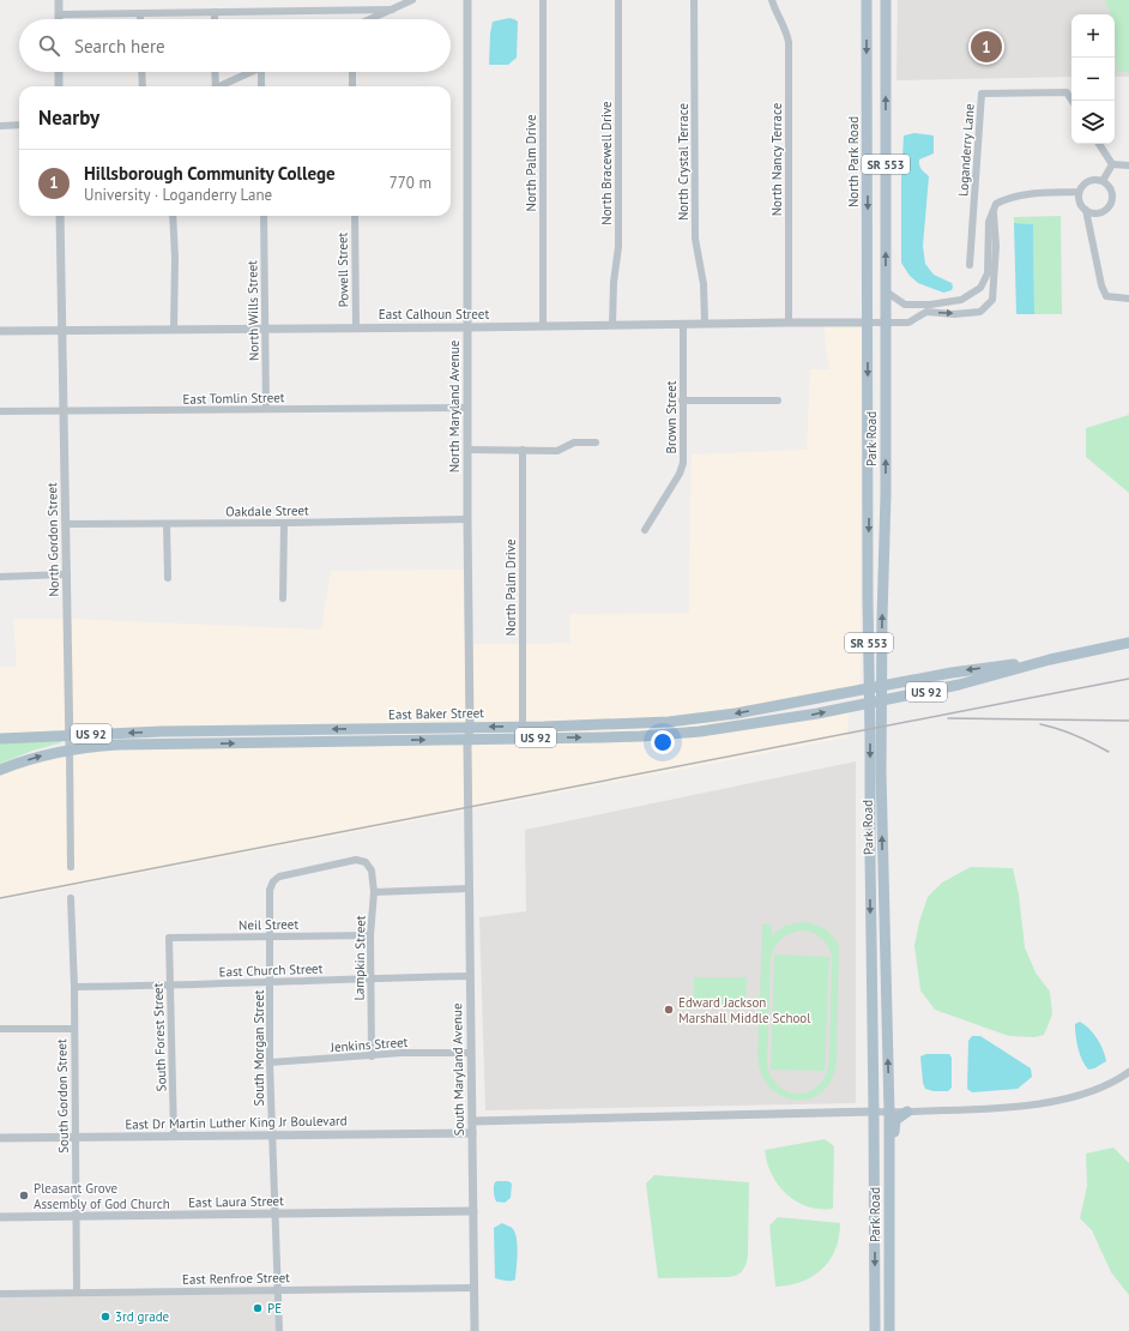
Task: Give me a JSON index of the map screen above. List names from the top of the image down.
{
  "streets": {
    "main road": [
      "North Park Road",
      "SR 553",
      "Park Road",
      "US 92",
      "East Baker Street"
    ],
    "street": [
      "Loganderry Lane",
      "North Nancy Terrace",
      "North Crystal Terrace",
      "North Palm Drive",
      "North Bracewell Drive",
      "Powell Street",
      "North Wills Street",
      "East Calhoun Street",
      "East Tomlin Street",
      "North Maryland Avenue",
      "Brown Street",
      "Oakdale Street",
      "North Gordon Street",
      "Neil Street",
      "Lampkin Street",
      "East Church Street",
      "South Forest Street",
      "Jenkins Street",
      "South Morgan Street",
      "South Maryland Avenue",
      "South Gordon Street",
      "East Dr Martin Luther King Jr Boulevard",
      "East Laura Street",
      "East Renfroe Street"
    ]
  },
  "crossings": [
    ["North Nancy Terrace", "East Calhoun Street"],
    ["North Crystal Terrace", "East Calhoun Street"],
    ["North Park Road", "East Calhoun Street"],
    ["North Park Road", "Park Road"],
    ["North Palm Drive", "East Calhoun Street"],
    ["North Palm Drive", "East Baker Street"],
    ["North Bracewell Drive", "East Calhoun Street"],
    ["SR 553", "Park Road"],
    ["Powell Street", "East Calhoun Street"],
    ["North Wills Street", "East Calhoun Street"],
    ["North Wills Street", "East Tomlin Street"],
    ["East Calhoun Street", "North Maryland Avenue"],
    ["East Calhoun Street", "Brown Street"],
    ["East Calhoun Street", "Park Road"],
    ["East Calhoun Street", "North Gordon Street"],
    ["East Tomlin Street", "North Maryland Avenue"],
    ["East Tomlin Street", "North Gordon Street"],
    ["North Maryland Avenue", "Oakdale Street"],
    ["North Maryland Avenue", "East Baker Street"],
    ["North Maryland Avenue", "South Maryland Avenue"],
    ["Park Road", "US 92"],
    ["Park Road", "East Baker Street"],
    ["Oakdale Street", "North Gordon Street"],
    ["North Gordon Street", "US 92"],
    ["North Gordon Street", "East Baker Street"],
    ["US 92", "East Baker Street"],
    ["East Baker Street", "South Maryland Avenue"],
    ["Neil Street", "Lampkin Street"],
    ["Neil Street", "South Forest Street"],
    ["Neil Street", "South Morgan Street"],
    ["Lampkin Street", "East Church Street"],
    ["Lampkin Street", "Jenkins Street"],
    ["Lampkin Street", "South Morgan Street"],
    ["East Church Street", "South Forest Street"],
    ["East Church Street", "South Morgan Street"],
    ["East Church Street", "South Maryland Avenue"],
    ["East Church Street", "South Gordon Street"],
    ["South Forest Street", "East Dr Martin Luther King Jr Boulevard"],
    ["Jenkins Street", "South Morgan Street"],
    ["Jenkins Street", "South Maryland Avenue"],
    ["South Morgan Street", "East Dr Martin Luther King Jr Boulevard"],
    ["South Morgan Street", "East Laura Street"],
    ["South Morgan Street", "East Renfroe Street"],
    ["South Maryland Avenue", "East Dr Martin Luther King Jr Boulevard"],
    ["South Maryland Avenue", "East Laura Street"],
    ["South Maryland Avenue", "East Renfroe Street"],
    ["South Gordon Street", "East Dr Martin Luther King Jr Boulevard"],
    ["South Gordon Street", "East Laura Street"],
    ["South Gordon Street", "East Renfroe Street"]
  ],
  "places": [
    "Edward Jackson Marshall Middle School",
    "Pleasant Grove Assembly of God Church",
    "PE",
    "3rd grade"
  ],
  "page": {
    "map_buttons": ["+", "−"],
    "search": "Search here",
    "pins": "1",
    "heading": "Nearby",
    "list": [
      {
        "mark": "1",
        "name": "Hillsborough Community College",
        "note": "University · Loganderry Lane",
        "value": "770 m"
      }
    ]
  }
}
